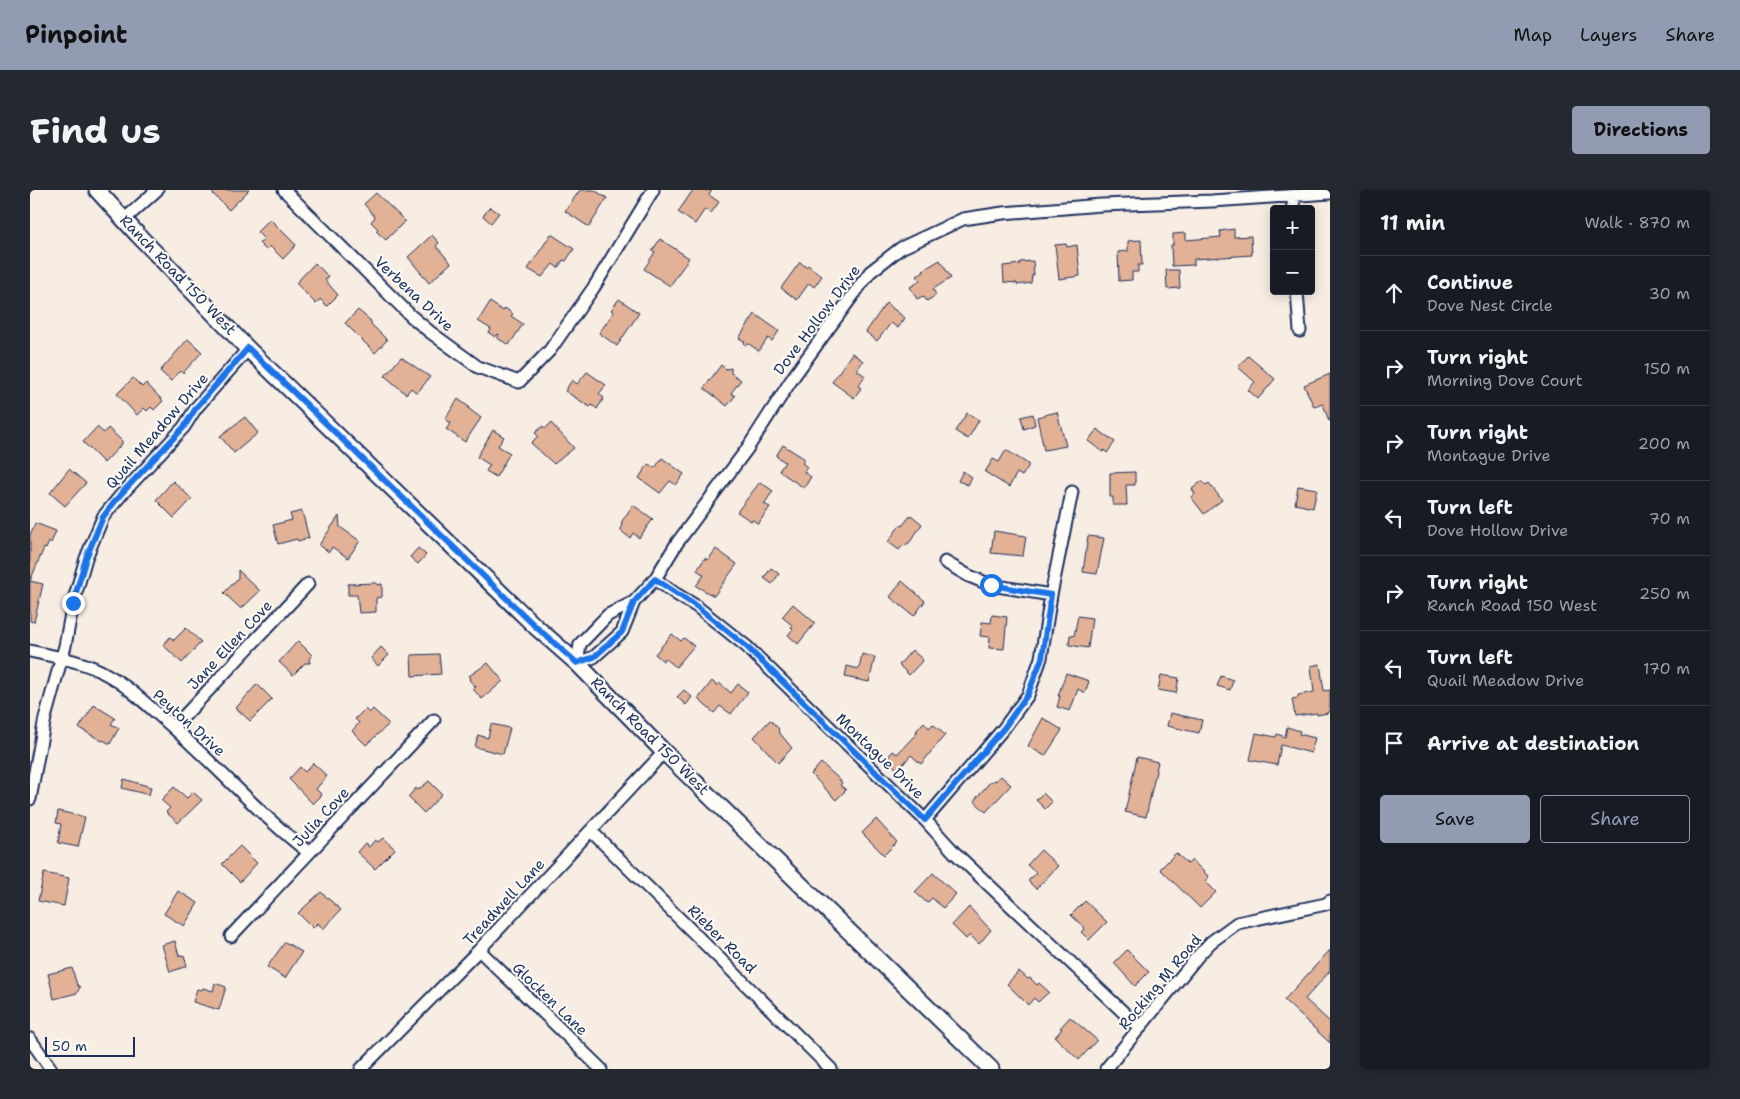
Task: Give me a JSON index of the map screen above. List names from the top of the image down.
{
  "streets": {
    "main road": ["Ranch Road 150 West"],
    "street": [
      "Verbena Drive",
      "Dove Hollow Drive",
      "Quail Meadow Drive",
      "Jane Ellen Cove",
      "Peyton Drive",
      "Montague Drive",
      "Julia Cove",
      "Treadwell Lane",
      "Rieber Road",
      "Rocking M Road",
      "Glocken Lane"
    ]
  },
  "crossings": [
    ["Ranch Road 150 West", "Dove Hollow Drive"],
    ["Ranch Road 150 West", "Quail Meadow Drive"],
    ["Ranch Road 150 West", "Treadwell Lane"],
    ["Dove Hollow Drive", "Montague Drive"],
    ["Quail Meadow Drive", "Peyton Drive"],
    ["Jane Ellen Cove", "Peyton Drive"],
    ["Peyton Drive", "Julia Cove"],
    ["Montague Drive", "Rocking M Road"],
    ["Treadwell Lane", "Rieber Road"],
    ["Treadwell Lane", "Glocken Lane"]
  ],
  "scale_bar": "50 m",
  "page": {
    "header": "Pinpoint",
    "nav": ["Map", "Layers", "Share"],
    "buttons": [
      "Directions",
      ["Save", "Share"]
    ],
    "title": "Find us",
    "heading": ["11 min", "Walk · 870 m"],
    "map_buttons": ["+", "−"],
    "list": [
      ["Continue", "Dove Nest Circle", "30 m"],
      ["Turn right", "Morning Dove Court", "150 m"],
      ["Turn right", "Montague Drive", "200 m"],
      ["Turn left", "Dove Hollow Drive", "70 m"],
      ["Turn right", "Ranch Road 150 West", "250 m"],
      ["Turn left", "Quail Meadow Drive", "170 m"],
      "Arrive at destination"
    ],
    "scale": "50 m"
  }
}
